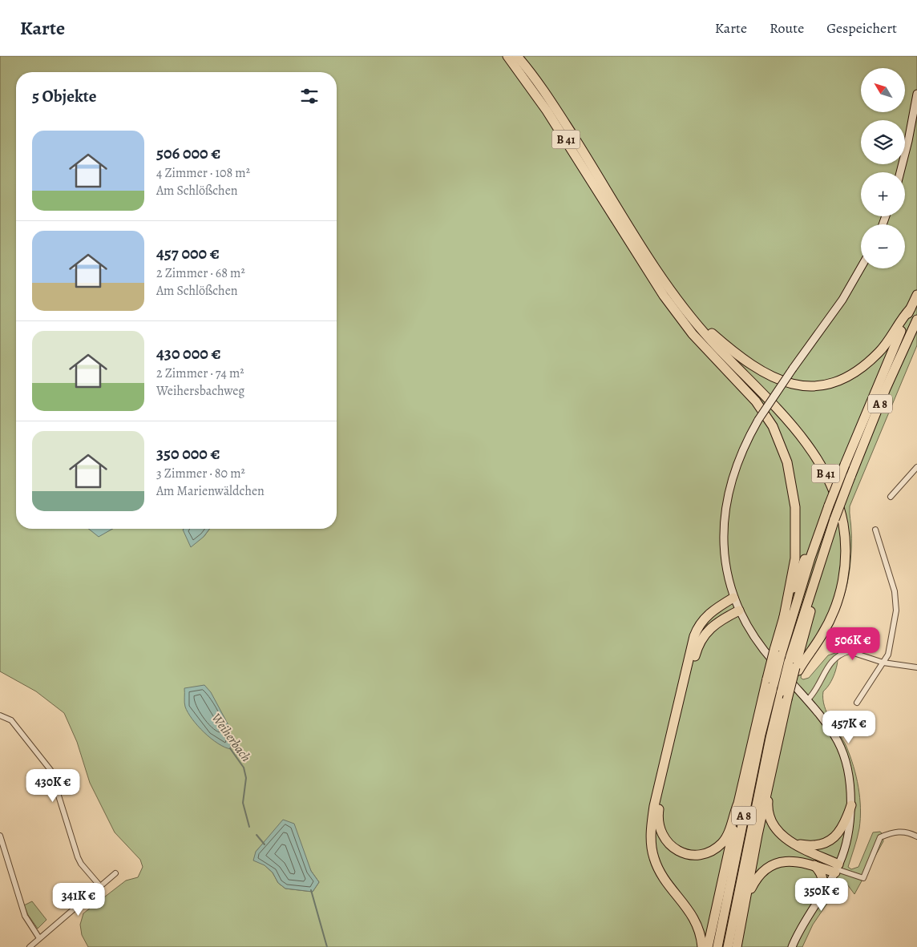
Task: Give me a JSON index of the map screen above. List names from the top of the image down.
{
  "streets": {
    "highway": ["B 41", "A 8"]
  },
  "crossings": [
    ["B 41", "A 8"]
  ],
  "water": ["Weiherbach"],
  "north": "top left",
  "page": {
    "header": "Karte",
    "nav": ["Karte", "Route", "Gespeichert"],
    "map_buttons": ["+", "−"],
    "heading": "5 Objekte",
    "list": [
      {
        "name": "506 000 €",
        "note": "4 Zimmer · 108 m² · Am Schlößchen"
      },
      {
        "name": "457 000 €",
        "note": "2 Zimmer · 68 m² · Am Schlößchen"
      },
      {
        "name": "430 000 €",
        "note": "2 Zimmer · 74 m² · Weihersbachweg"
      },
      {
        "name": "350 000 €",
        "note": "3 Zimmer · 80 m² · Am Marienwäldchen"
      }
    ],
    "price": [
      "506K €",
      "457K €",
      "430K €",
      "350K €",
      "341K €"
    ]
  }
}
